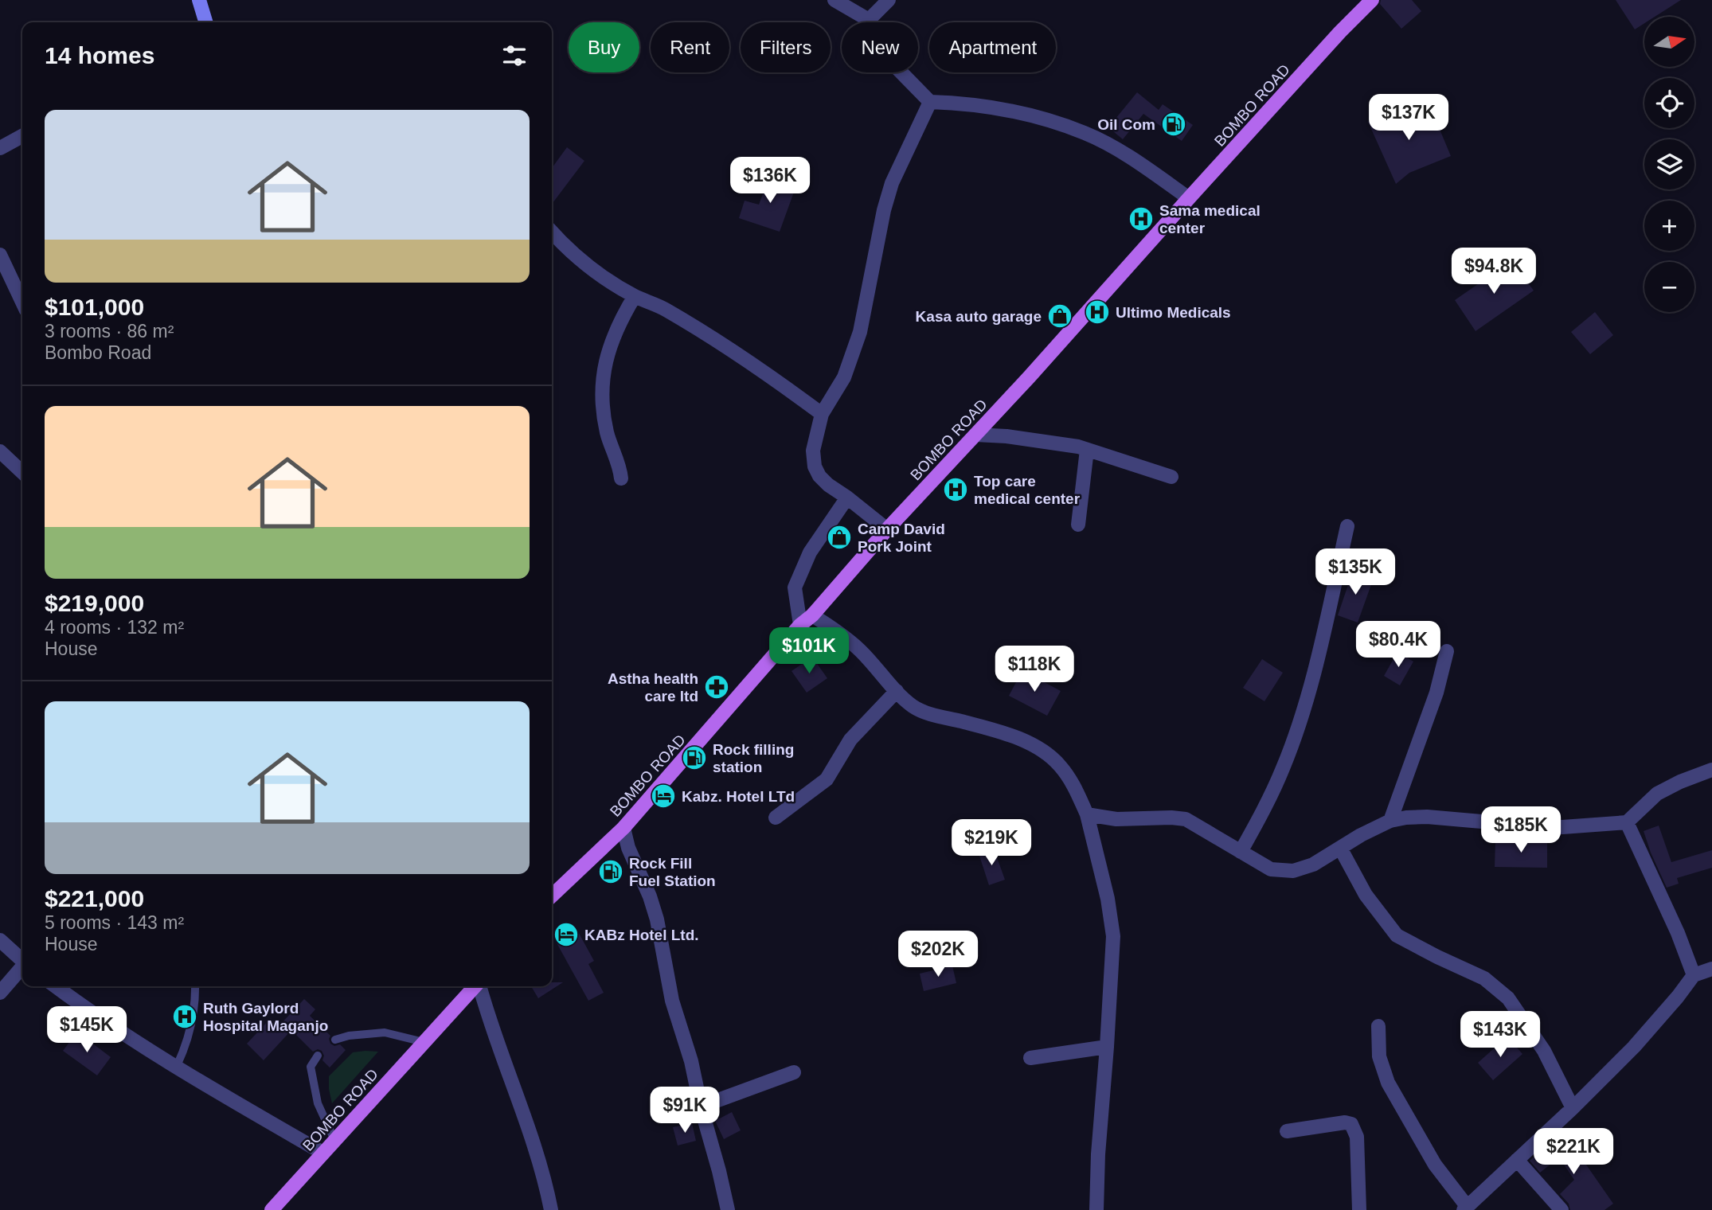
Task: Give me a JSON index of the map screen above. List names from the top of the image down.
{
  "streets": {
    "main road": ["BOMBO ROAD"]
  },
  "places": {
    "fuel station": ["Oil Com", "Rock filling station", "Rock Fill Fuel Station"],
    "hospital": [
      "Sama medical center",
      "Ultimo Medicals",
      "Top care medical center",
      "Ruth Gaylord Hospital Maganjo"
    ],
    "shop": ["Kasa auto garage", "Camp David Pork Joint"],
    "pharmacy": ["Astha health care ltd"],
    "hotel": ["Kabz. Hotel LTd", "KABz Hotel Ltd."]
  },
  "north": "right",
  "page": {
    "map_buttons": ["+", "−"],
    "chip": [
      "Buy",
      "Rent",
      "Filters",
      "New",
      "Apartment"
    ],
    "heading": "14 homes",
    "list": [
      {
        "name": "$101,000",
        "note": "3 rooms · 86 m² · Bombo Road"
      },
      {
        "name": "$219,000",
        "note": "4 rooms · 132 m² · House"
      },
      {
        "name": "$221,000",
        "note": "5 rooms · 143 m² · House"
      }
    ],
    "price": [
      "$137K",
      "$136K",
      "$94.8K",
      "$135K",
      "$80.4K",
      "$101K",
      "$118K",
      "$185K",
      "$219K",
      "$202K",
      "$145K",
      "$143K",
      "$91K",
      "$221K"
    ]
  }
}
